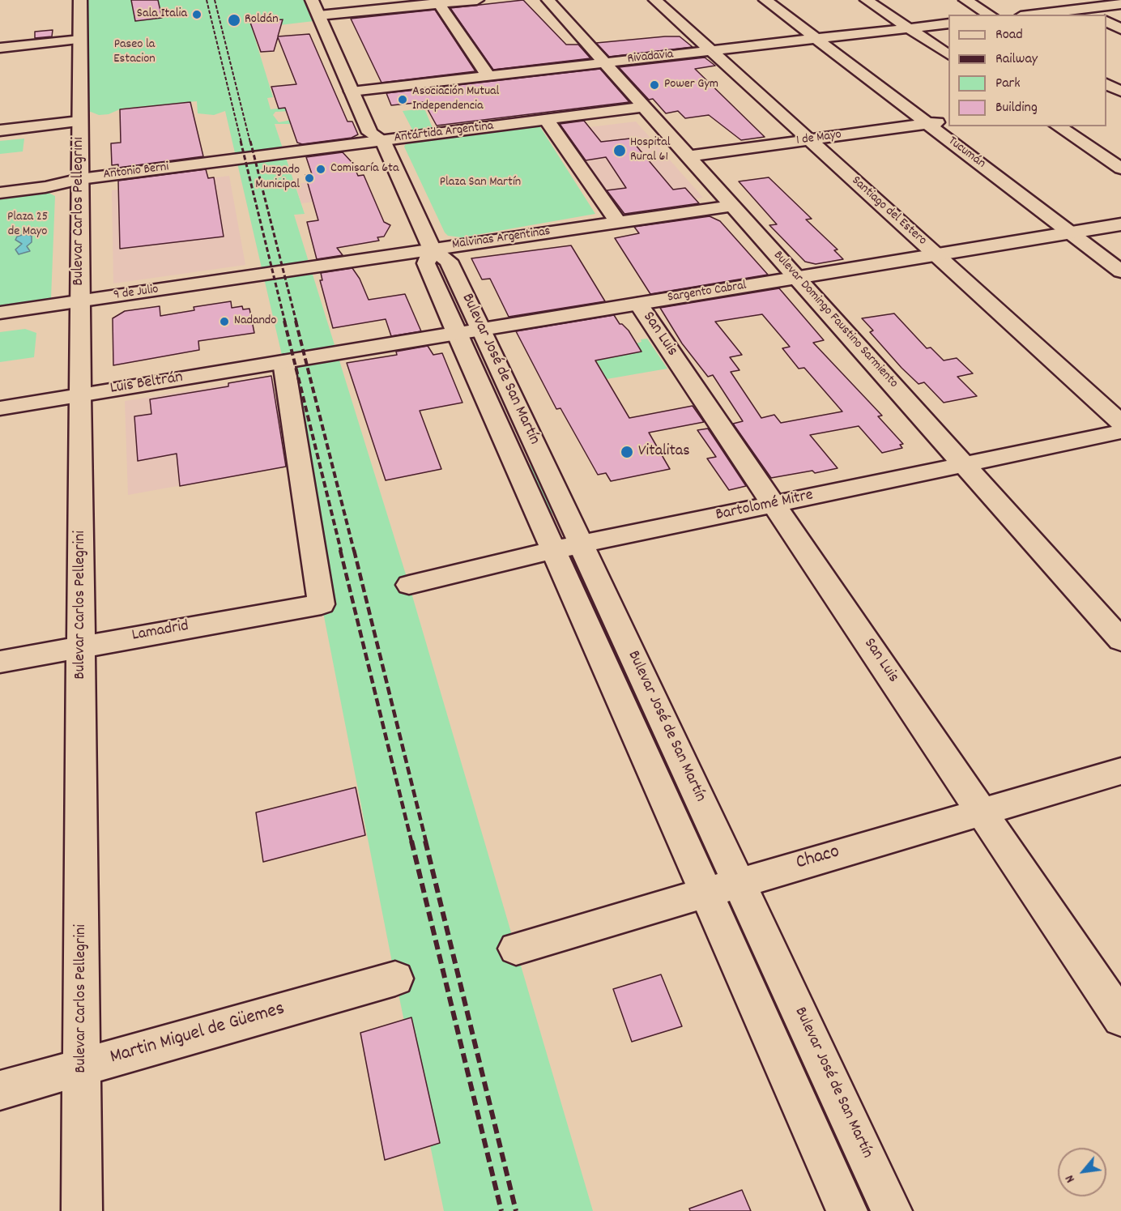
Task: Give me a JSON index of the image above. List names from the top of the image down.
{
  "streets": {
    "street": [
      "Rivadavia",
      "Antártida Argentina",
      "1 de Mayo",
      "Tucumán",
      "Antonio Berni",
      "Bulevar Carlos Pellegrini",
      "Santiago del Estero",
      "Malvinas Argentinas",
      "Sargento Cabral",
      "9 de Julio",
      "Bulevar Domingo Faustino Sarmiento",
      "San Luis",
      "Bulevar José de San Martín",
      "Luis Beltrán",
      "Bartolomé Mitre",
      "Lamadrid",
      "Chaco",
      "Martin Miguel de Güemes"
    ]
  },
  "crossings": [
    ["Rivadavia", "Tucumán"],
    ["Rivadavia", "Santiago del Estero"],
    ["Rivadavia", "Bulevar Domingo Faustino Sarmiento"],
    ["Rivadavia", "Bulevar José de San Martín"],
    ["Antártida Argentina", "Antonio Berni"],
    ["Antártida Argentina", "Bulevar Domingo Faustino Sarmiento"],
    ["Antártida Argentina", "Bulevar José de San Martín"],
    ["1 de Mayo", "Tucumán"],
    ["1 de Mayo", "Santiago del Estero"],
    ["1 de Mayo", "Bulevar Domingo Faustino Sarmiento"],
    ["Tucumán", "Sargento Cabral"],
    ["Antonio Berni", "Bulevar Carlos Pellegrini"],
    ["Bulevar Carlos Pellegrini", "9 de Julio"],
    ["Bulevar Carlos Pellegrini", "Luis Beltrán"],
    ["Bulevar Carlos Pellegrini", "Lamadrid"],
    ["Bulevar Carlos Pellegrini", "Martin Miguel de Güemes"],
    ["Santiago del Estero", "Sargento Cabral"],
    ["Malvinas Argentinas", "9 de Julio"],
    ["Malvinas Argentinas", "Bulevar Domingo Faustino Sarmiento"],
    ["Malvinas Argentinas", "Bulevar José de San Martín"],
    ["Sargento Cabral", "Bulevar Domingo Faustino Sarmiento"],
    ["Sargento Cabral", "San Luis"],
    ["Sargento Cabral", "Bulevar José de San Martín"],
    ["Sargento Cabral", "Luis Beltrán"],
    ["Sargento Cabral", "Lamadrid"],
    ["Bulevar Domingo Faustino Sarmiento", "Bartolomé Mitre"],
    ["San Luis", "Bartolomé Mitre"],
    ["San Luis", "Chaco"],
    ["Bulevar José de San Martín", "Bartolomé Mitre"],
    ["Bulevar José de San Martín", "Chaco"],
    ["Luis Beltrán", "Lamadrid"]
  ],
  "parks": ["Paseo la Estacion", "Plaza San Martín", "Plaza 25 de Mayo"],
  "places": [
    "Sala Italia",
    "Roldán",
    "Power Gym",
    "Asociación Mutual Independencia",
    "Hospital Rural 61",
    "Comisaría 6ta",
    "Juzgado Municipal",
    "Nadando",
    "Vitalitas"
  ],
  "legend": [
    "Road",
    "Railway",
    "Park",
    "Building"
  ],
  "north": "bottom left"
}
